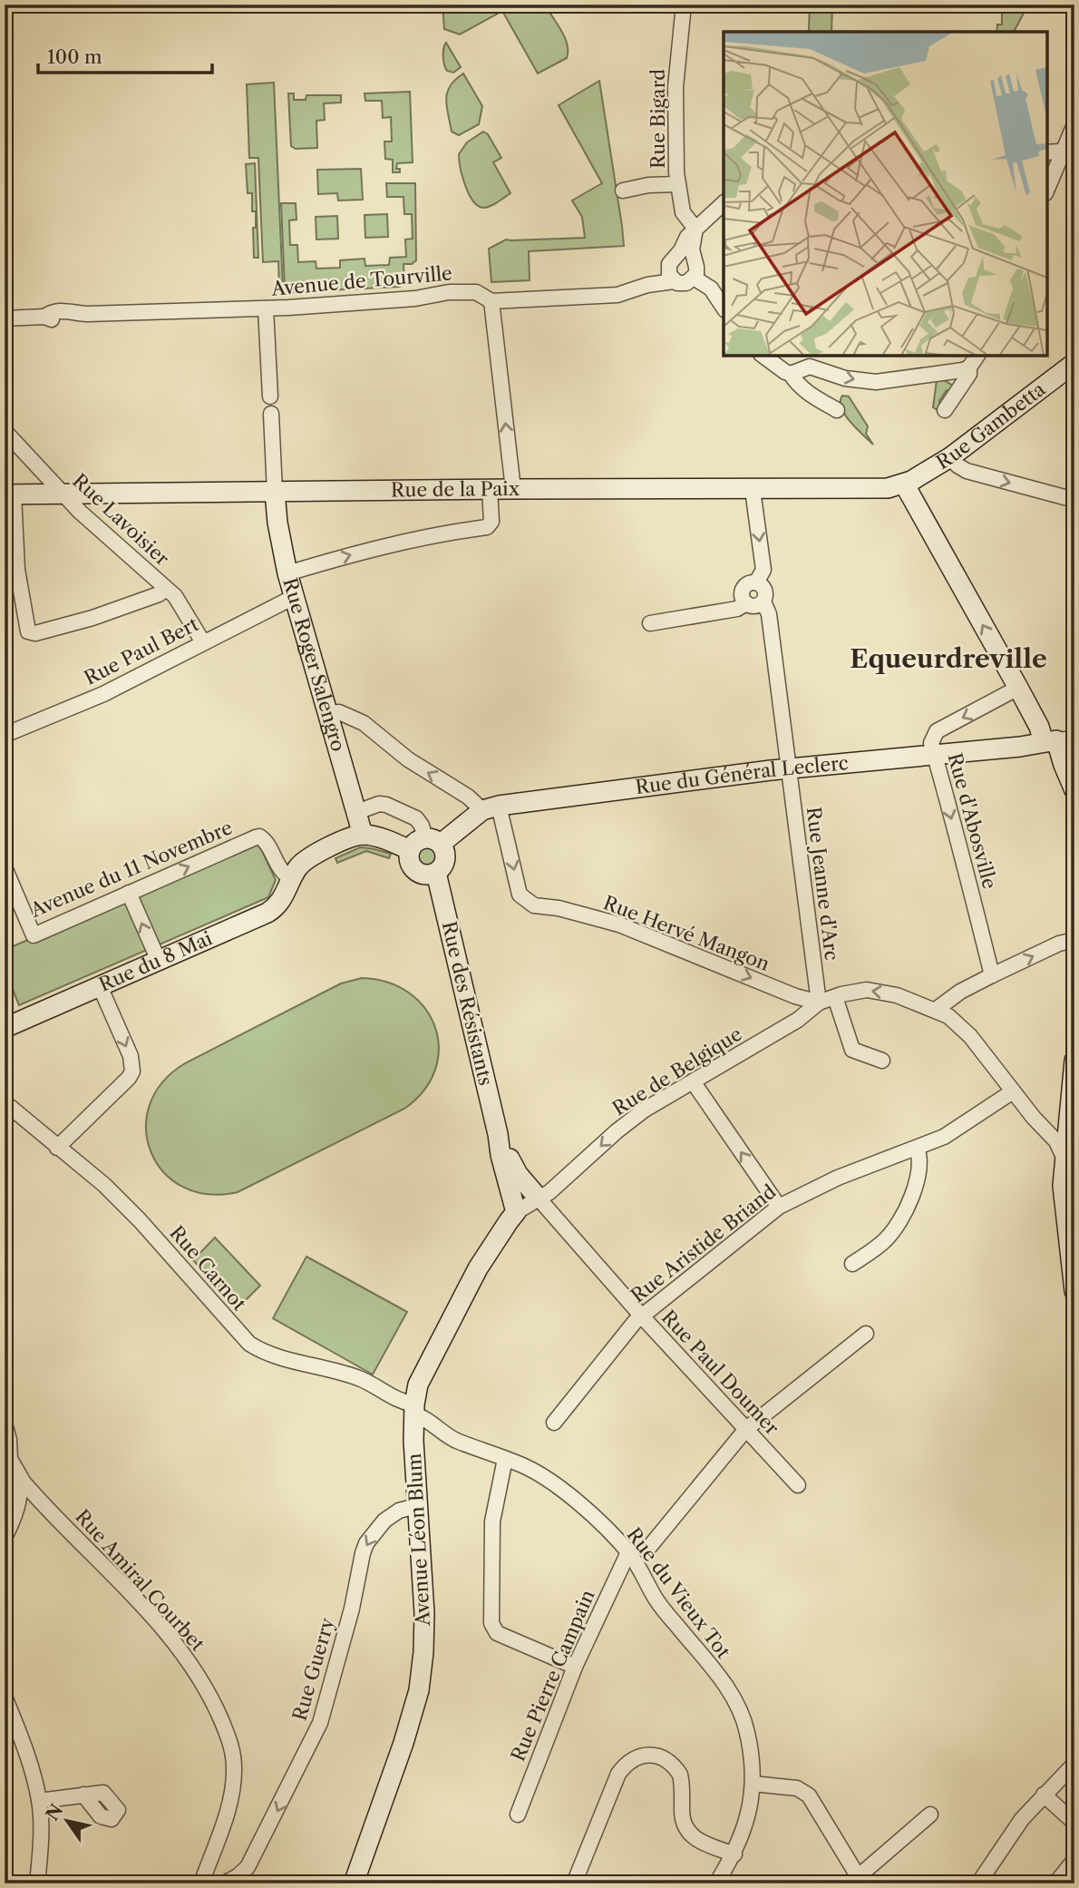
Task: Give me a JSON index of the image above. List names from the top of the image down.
{
  "streets": {
    "street": [
      "Rue Bigard",
      "Avenue de Tourville",
      "Rue Gambetta",
      "Rue de la Paix",
      "Rue Lavoisier",
      "Rue Paul Bert",
      "Rue Roger Salengro",
      "Rue du Général Leclerc",
      "Rue d'Abosville",
      "Avenue du 11 Novembre",
      "Rue Jeanne d'Arc",
      "Rue Hervé Mangon",
      "Rue du 8 Mai",
      "Rue des Résistants",
      "Rue de Belgique",
      "Rue Aristide Briand",
      "Rue Carnot",
      "Rue Paul Doumer",
      "Avenue Léon Blum",
      "Rue Amiral Courbet",
      "Rue du Vieux Tot",
      "Rue Guerry",
      "Rue Pierre Campain"
    ]
  },
  "crossings": [
    ["Rue Gambetta", "Rue de la Paix"],
    ["Rue de la Paix", "Rue Lavoisier"],
    ["Rue de la Paix", "Rue Roger Salengro"],
    ["Rue Lavoisier", "Rue Paul Bert"],
    ["Rue Paul Bert", "Rue Roger Salengro"],
    ["Rue Roger Salengro", "Rue du 8 Mai"],
    ["Rue du Général Leclerc", "Rue d'Abosville"],
    ["Rue du Général Leclerc", "Rue Jeanne d'Arc"],
    ["Rue du Général Leclerc", "Rue Hervé Mangon"],
    ["Avenue du 11 Novembre", "Rue du 8 Mai"],
    ["Rue Jeanne d'Arc", "Rue Hervé Mangon"],
    ["Rue Jeanne d'Arc", "Rue de Belgique"],
    ["Rue Hervé Mangon", "Rue de Belgique"],
    ["Rue des Résistants", "Rue de Belgique"],
    ["Rue des Résistants", "Rue Paul Doumer"],
    ["Rue des Résistants", "Avenue Léon Blum"],
    ["Rue de Belgique", "Rue Aristide Briand"],
    ["Rue de Belgique", "Rue Paul Doumer"],
    ["Rue de Belgique", "Avenue Léon Blum"],
    ["Rue Aristide Briand", "Rue Paul Doumer"],
    ["Rue Carnot", "Avenue Léon Blum"],
    ["Rue Carnot", "Rue du Vieux Tot"],
    ["Avenue Léon Blum", "Rue du Vieux Tot"],
    ["Avenue Léon Blum", "Rue Guerry"],
    ["Rue du Vieux Tot", "Rue Pierre Campain"]
  ],
  "one_way": [
    "Rue d'Abosville",
    "Avenue du 11 Novembre",
    "Rue Hervé Mangon",
    "Rue de Belgique",
    "Rue Guerry"
  ],
  "districts": ["Equeurdreville"],
  "scale_bar": "100 m",
  "north": "top left"
}
